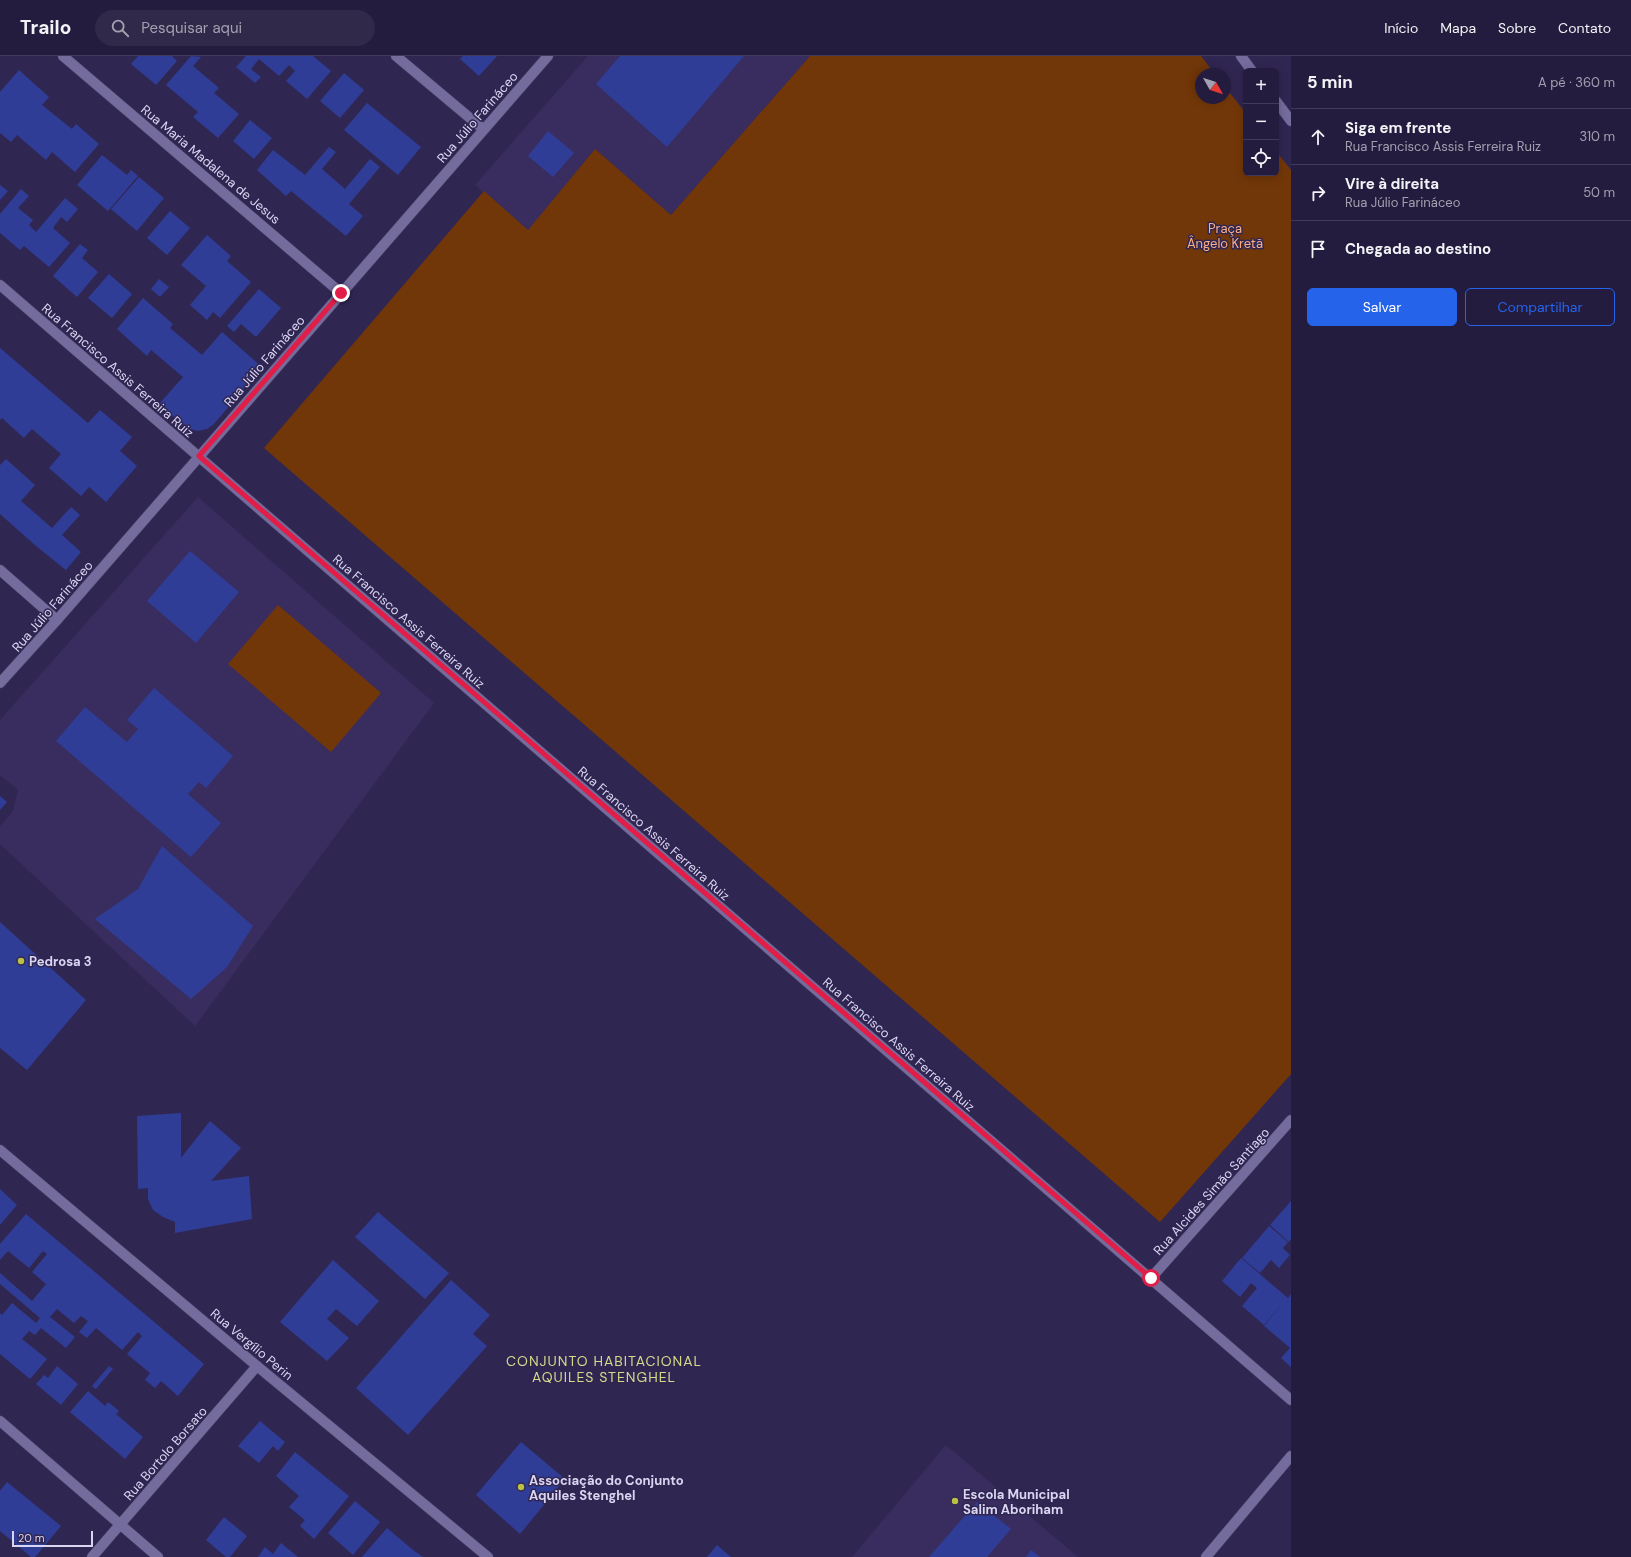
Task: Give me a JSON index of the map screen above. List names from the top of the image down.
{
  "streets": {
    "street": [
      "Rua Júlio Farináceo",
      "Rua Maria Madalena de Jesus",
      "Rua Francisco Assis Ferreira Ruiz",
      "Rua Alcides Simão Santiago",
      "Rua Vergílio Perin",
      "Rua Bortolo Borsato"
    ]
  },
  "crossings": [
    ["Rua Júlio Farináceo", "Rua Maria Madalena de Jesus"],
    ["Rua Júlio Farináceo", "Rua Francisco Assis Ferreira Ruiz"],
    ["Rua Francisco Assis Ferreira Ruiz", "Rua Alcides Simão Santiago"],
    ["Rua Vergílio Perin", "Rua Bortolo Borsato"]
  ],
  "districts": ["CONJUNTO HABITACIONAL AQUILES STENGHEL"],
  "parks": ["Praça Ângelo Kretã"],
  "places": ["Pedrosa 3", "Associação do Conjunto Aquiles Stenghel", "Escola Municipal Salim Aboriham"],
  "scale_bar": "20 m",
  "north": "bottom right",
  "page": {
    "header": "Trailo",
    "search": "Pesquisar aqui",
    "nav": [
      "Início",
      "Mapa",
      "Sobre",
      "Contato"
    ],
    "heading": ["5 min", "A pé · 360 m"],
    "map_buttons": ["+", "−"],
    "list": [
      ["Siga em frente", "Rua Francisco Assis Ferreira Ruiz", "310 m"],
      ["Vire à direita", "Rua Júlio Farináceo", "50 m"],
      "Chegada ao destino"
    ],
    "buttons": ["Salvar", "Compartilhar"],
    "scale": "20 m"
  }
}
